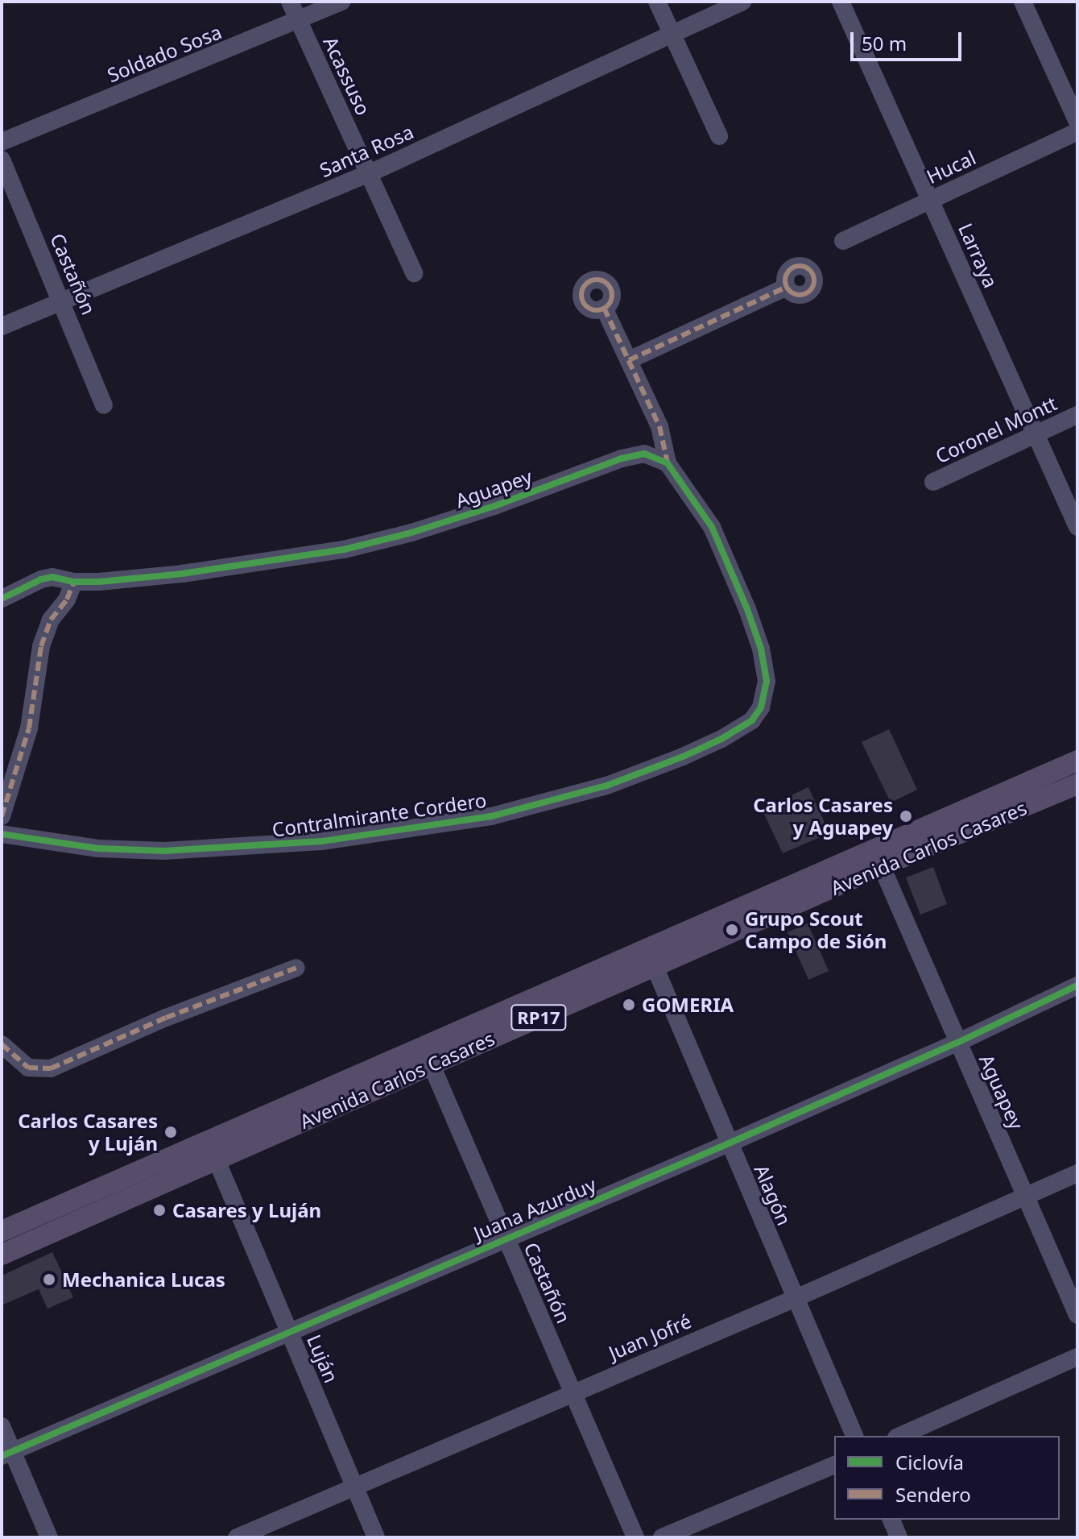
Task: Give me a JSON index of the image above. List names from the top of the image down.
{
  "streets": {
    "main road": ["Avenida Carlos Casares", "RP17"],
    "street": [
      "Soldado Sosa",
      "Acassuso",
      "Santa Rosa",
      "Hucal",
      "Larraya",
      "Castañón",
      "Coronel Montt",
      "Aguapey",
      "Contralmirante Cordero",
      "Alagón",
      "Juana Azurduy",
      "Juan Jofré",
      "Luján"
    ]
  },
  "crossings": [
    ["Soldado Sosa", "Acassuso"],
    ["Acassuso", "Santa Rosa"],
    ["Santa Rosa", "Castañón"],
    ["Hucal", "Larraya"],
    ["Larraya", "Coronel Montt"],
    ["Castañón", "Avenida Carlos Casares"],
    ["Castañón", "Juana Azurduy"],
    ["Castañón", "Juan Jofré"],
    ["Aguapey", "Contralmirante Cordero"],
    ["Aguapey", "Avenida Carlos Casares"],
    ["Aguapey", "Juana Azurduy"],
    ["Aguapey", "Juan Jofré"],
    ["Avenida Carlos Casares", "Alagón"],
    ["Avenida Carlos Casares", "Luján"],
    ["Alagón", "Juana Azurduy"],
    ["Alagón", "Juan Jofré"],
    ["Juana Azurduy", "Luján"],
    ["Juan Jofré", "Luján"]
  ],
  "places": [
    "Carlos Casares y Aguapey",
    "Grupo Scout Campo de Sión",
    "GOMERIA",
    "Carlos Casares y Luján",
    "Casares y Luján",
    "Mechanica Lucas"
  ],
  "legend": ["Ciclovía", "Sendero"],
  "scale_bar": "50 m"
}
